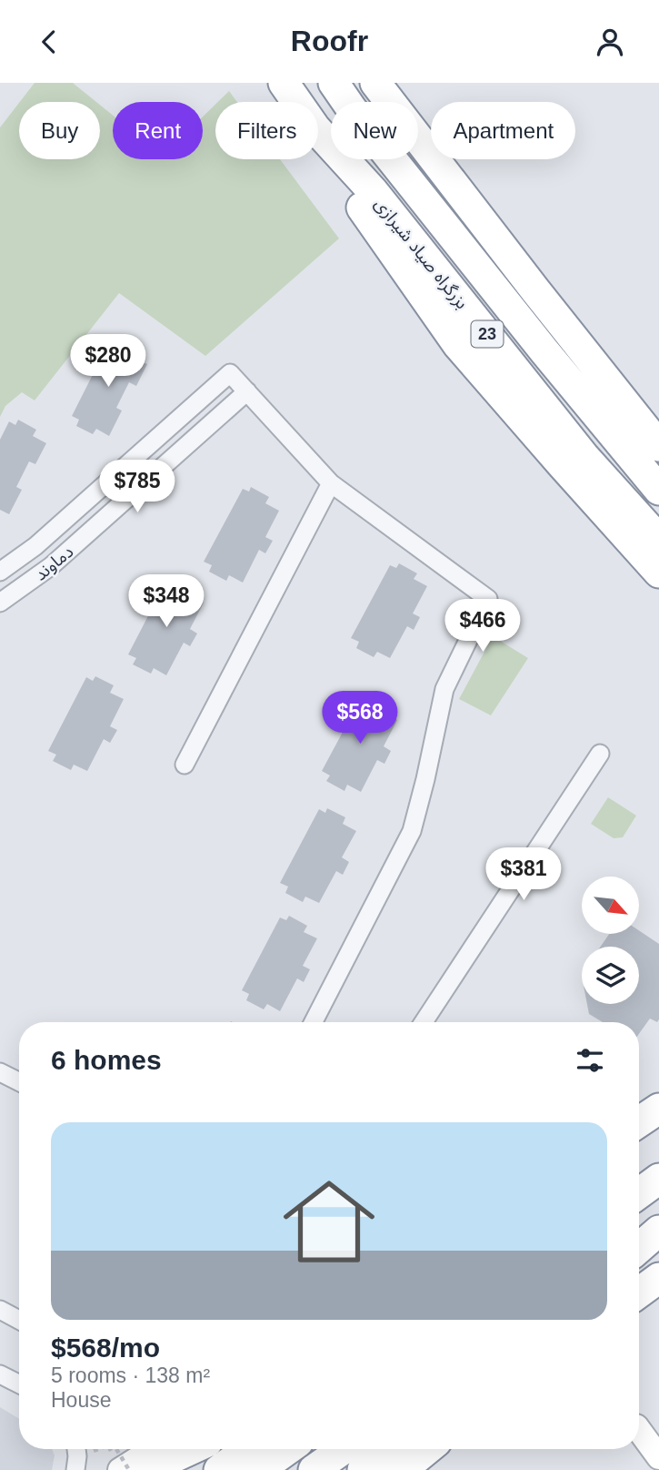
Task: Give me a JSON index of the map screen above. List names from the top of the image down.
{
  "streets": {
    "highway": ["بزرگراه صیاد شیرازی", "23"],
    "street": ["دماوند"]
  },
  "north": "bottom right",
  "page": {
    "header": "Roofr",
    "chip": [
      "Buy",
      "Rent",
      "Filters",
      "New",
      "Apartment"
    ],
    "price": [
      "$280",
      "$785",
      "$348",
      "$466",
      "$568",
      "$381"
    ],
    "heading": "6 homes",
    "list": [
      {
        "name": "$568/mo",
        "note": "5 rooms · 138 m² · House"
      }
    ]
  }
}
